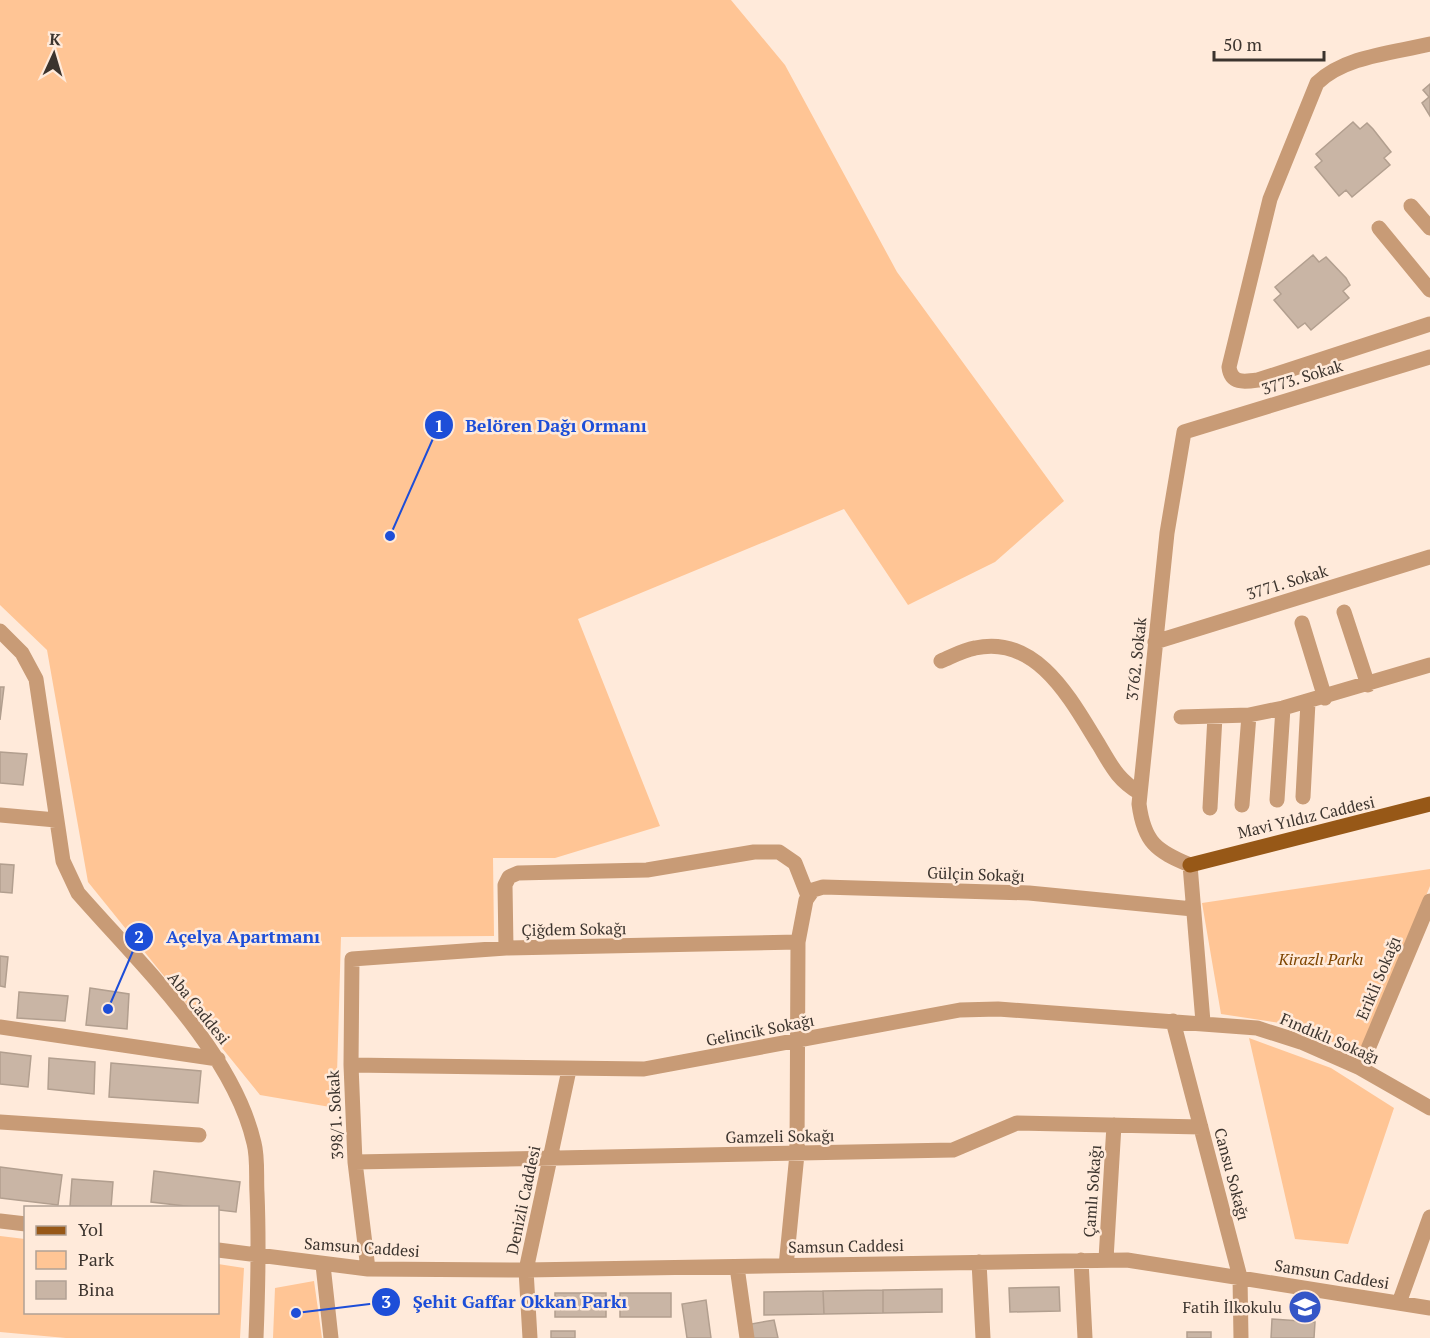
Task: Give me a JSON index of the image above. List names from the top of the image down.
{
  "streets": {
    "main road": ["Mavi Yıldız Caddesi"],
    "street": [
      "3773. Sokak",
      "3771. Sokak",
      "3762. Sokak",
      "Gülçin Sokağı",
      "Çiğdem Sokağı",
      "Erikli Sokağı",
      "Aba Caddesi",
      "Gelincik Sokağı",
      "Fındıklı Sokağı",
      "398/1. Sokak",
      "Gamzeli Sokağı",
      "Cansu Sokağı",
      "Çamlı Sokağı",
      "Denizli Caddesi",
      "Samsun Caddesi"
    ]
  },
  "crossings": [
    ["3773. Sokak", "3762. Sokak"],
    ["3771. Sokak", "3762. Sokak"],
    ["3762. Sokak", "Mavi Yıldız Caddesi"],
    ["Çiğdem Sokağı", "398/1. Sokak"],
    ["Erikli Sokağı", "Fındıklı Sokağı"],
    ["Aba Caddesi", "Samsun Caddesi"],
    ["Gelincik Sokağı", "Fındıklı Sokağı"],
    ["Gelincik Sokağı", "398/1. Sokak"],
    ["Gelincik Sokağı", "Cansu Sokağı"],
    ["Gelincik Sokağı", "Denizli Caddesi"],
    ["Fındıklı Sokağı", "Cansu Sokağı"],
    ["398/1. Sokak", "Gamzeli Sokağı"],
    ["398/1. Sokak", "Samsun Caddesi"],
    ["Gamzeli Sokağı", "Cansu Sokağı"],
    ["Gamzeli Sokağı", "Çamlı Sokağı"],
    ["Gamzeli Sokağı", "Denizli Caddesi"],
    ["Cansu Sokağı", "Samsun Caddesi"],
    ["Çamlı Sokağı", "Samsun Caddesi"],
    ["Denizli Caddesi", "Samsun Caddesi"]
  ],
  "parks": ["Kirazlı Parkı"],
  "places": {
    "other": ["Belören Dağı Ormanı", "Açelya Apartmanı", "Şehit Gaffar Okkan Parkı"],
    "school or university": ["Fatih İlkokulu"]
  },
  "legend": ["Yol", "Park", "Bina"],
  "scale_bar": "50 m",
  "north": "top"
}
